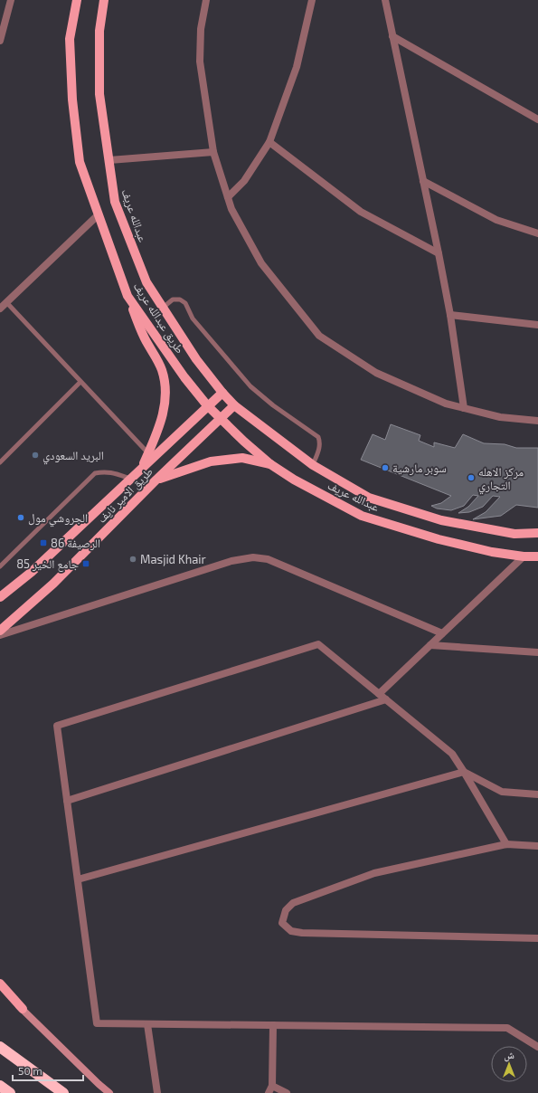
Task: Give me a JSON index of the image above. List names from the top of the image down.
{
  "streets": {
    "main road": ["عبدالله عريف", "طريق عبدالله عريف", "طريق الامير نايف"]
  },
  "crossings": [
    ["عبدالله عريف", "طريق عبدالله عريف"],
    ["عبدالله عريف", "طريق الامير نايف"],
    ["طريق عبدالله عريف", "طريق الامير نايف"]
  ],
  "places": {
    "other": [
      "البريد السعودي",
      "سوبر مارشية",
      "مركز الاهله التجاري",
      "الجروشي مول",
      "Masjid Khair"
    ],
    "transit": ["الرصيفة 86", "جامع الخير 85"]
  },
  "scale_bar": "50 m",
  "north": "top"
}
